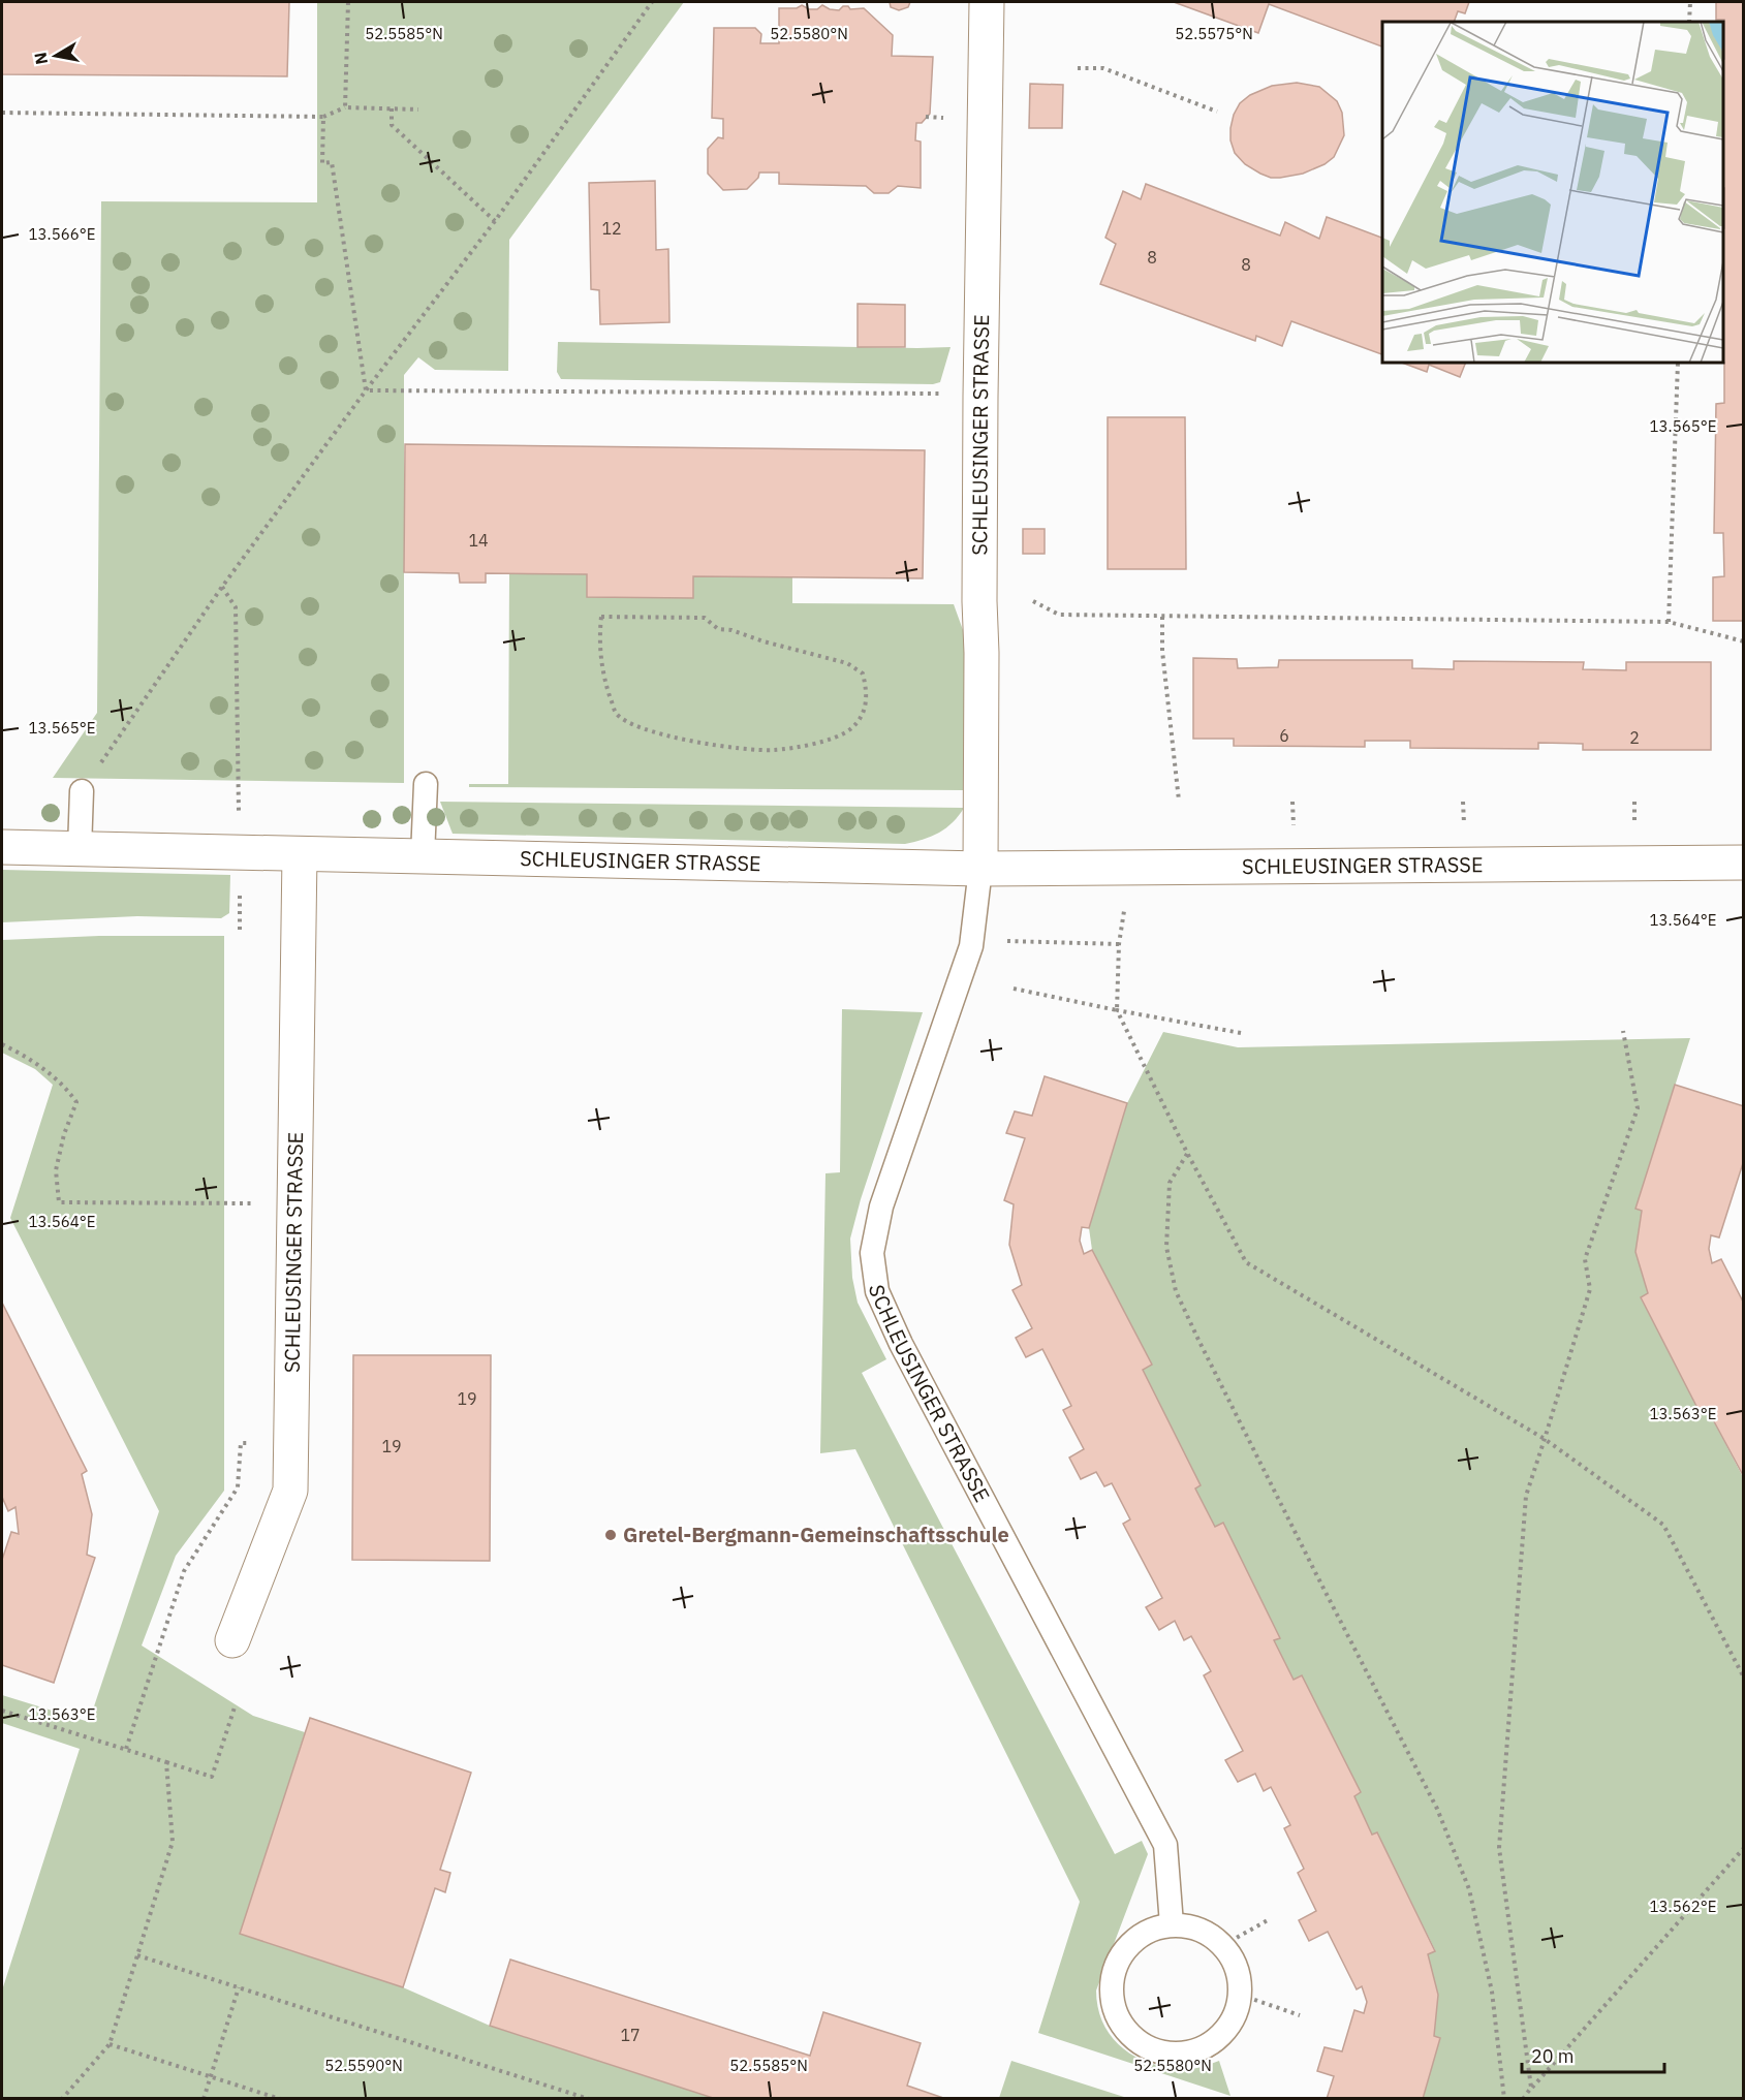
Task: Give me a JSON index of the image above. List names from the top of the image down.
{
  "streets": {
    "street": ["SCHLEUSINGER STRASSE"]
  },
  "places": ["Gretel-Bergmann-Gemeinschaftsschule"],
  "house_numbers": [
    "12",
    "8",
    "8",
    "14",
    "6",
    "2",
    "19",
    "19",
    "17"
  ],
  "scale_bar": "20 m",
  "north": "left",
  "coordinates": [
    "52.5585°N",
    "52.5580°N",
    "52.5575°N",
    "13.566°E",
    "13.565°E",
    "13.564°E",
    "13.563°E",
    "13.562°E",
    "52.5590°N"
  ]
}
